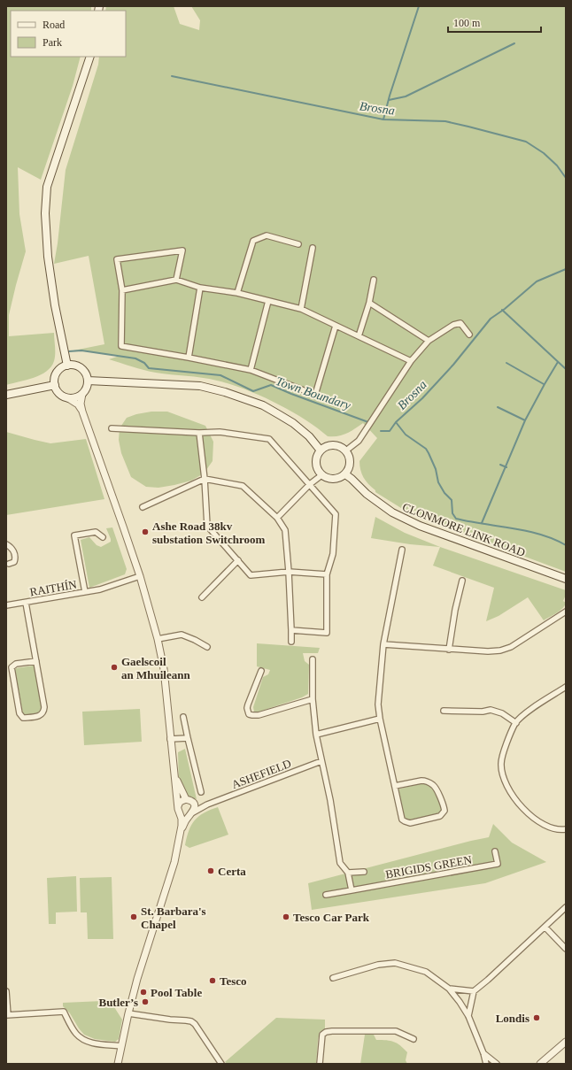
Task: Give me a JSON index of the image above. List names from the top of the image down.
{
  "streets": {
    "main road": ["CLONMORE LINK ROAD"],
    "street": ["RAITHÍN", "ASHEFIELD", "BRIGIDS GREEN"]
  },
  "water": ["Brosna", "Town Boundary"],
  "places": [
    "Ashe Road 38kv substation Switchroom",
    "Gaelscoil an Mhuileann",
    "Certa",
    "St. Barbara's Chapel",
    "Tesco Car Park",
    "Tesco",
    "Pool Table",
    "Butler’s",
    "Londis"
  ],
  "legend": ["Road", "Park"],
  "scale_bar": "100 m"
}
